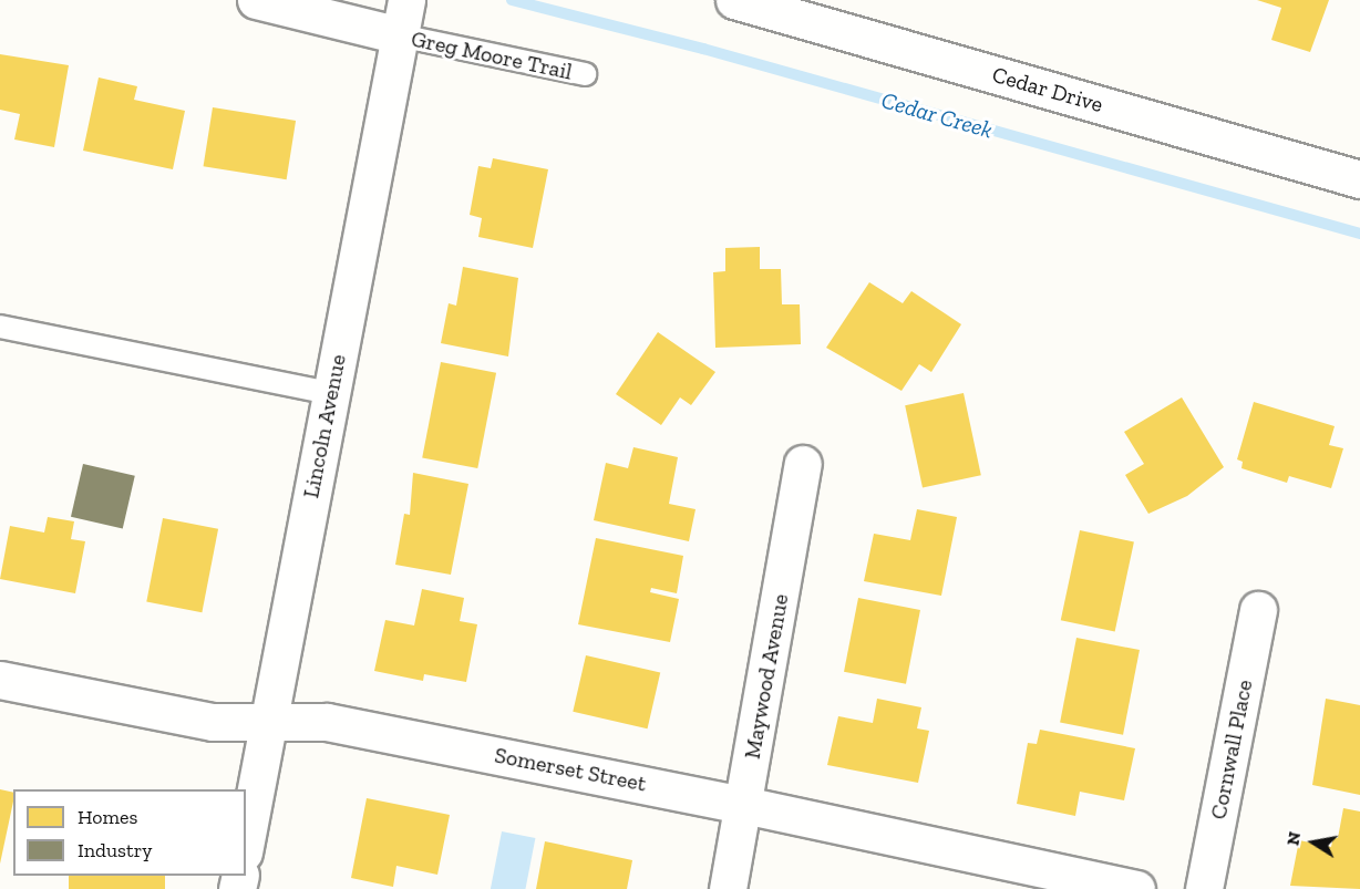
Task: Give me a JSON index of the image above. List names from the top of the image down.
{
  "streets": {
    "street": [
      "Cedar Drive",
      "Lincoln Avenue",
      "Maywood Avenue",
      "Cornwall Place",
      "Somerset Street"
    ],
    "lane": ["Greg Moore Trail"]
  },
  "crossings": [
    ["Greg Moore Trail", "Lincoln Avenue"],
    ["Lincoln Avenue", "Somerset Street"],
    ["Maywood Avenue", "Somerset Street"]
  ],
  "water": ["Cedar Creek"],
  "legend": ["Homes", "Industry"],
  "north": "left"
}
